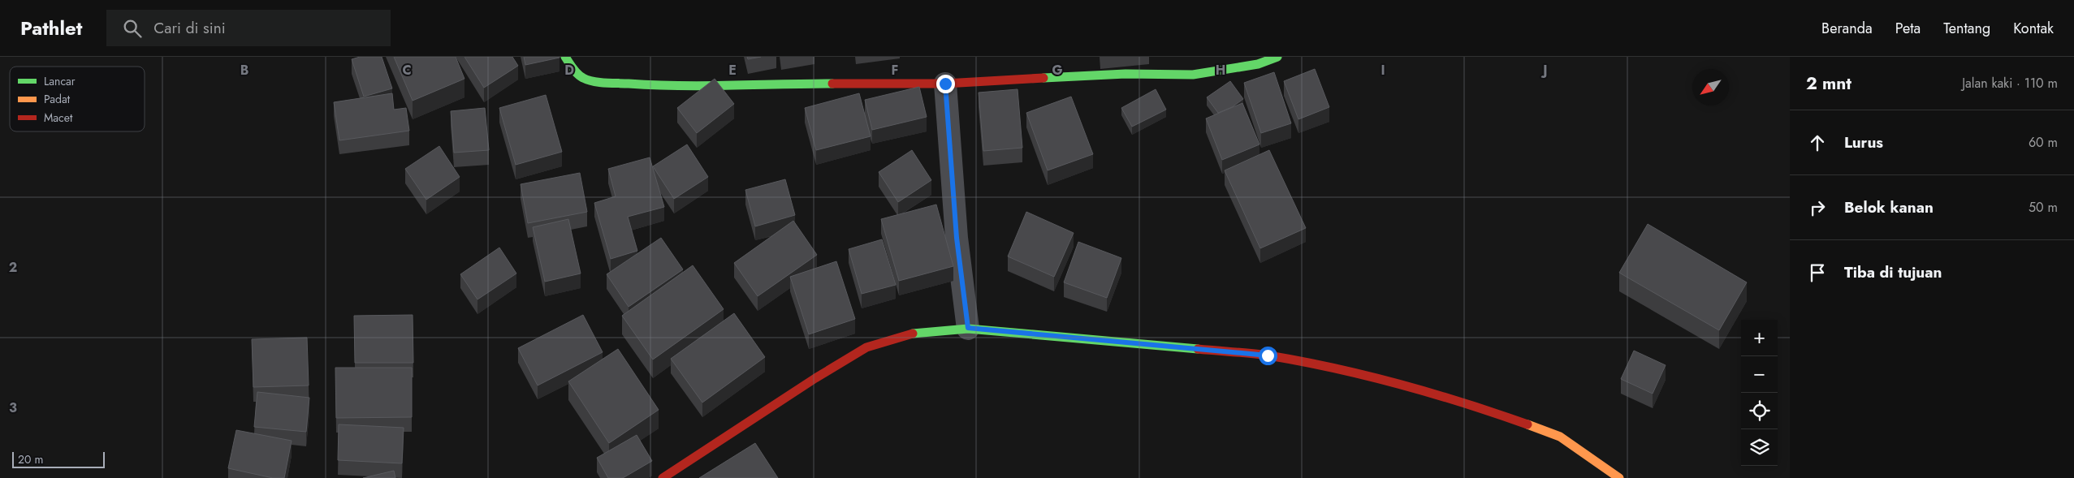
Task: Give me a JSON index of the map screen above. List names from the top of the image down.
{
  "legend": ["Lancar", "Padat", "Macet"],
  "scale_bar": "20 m",
  "north": "bottom left",
  "page": {
    "header": "Pathlet",
    "search": "Cari di sini",
    "nav": [
      "Beranda",
      "Peta",
      "Tentang",
      "Kontak"
    ],
    "heading": ["2 mnt", "Jalan kaki · 110 m"],
    "list": [
      ["Lurus", "60 m"],
      ["Belok kanan", "50 m"],
      "Tiba di tujuan"
    ],
    "map_buttons": ["+", "−"],
    "scale": "20 m"
  },
  "grid": {
    "columns": [
      "B",
      "C",
      "D",
      "E",
      "F",
      "G",
      "H",
      "I",
      "J"
    ],
    "rows": ["2", "3"]
  }
}
